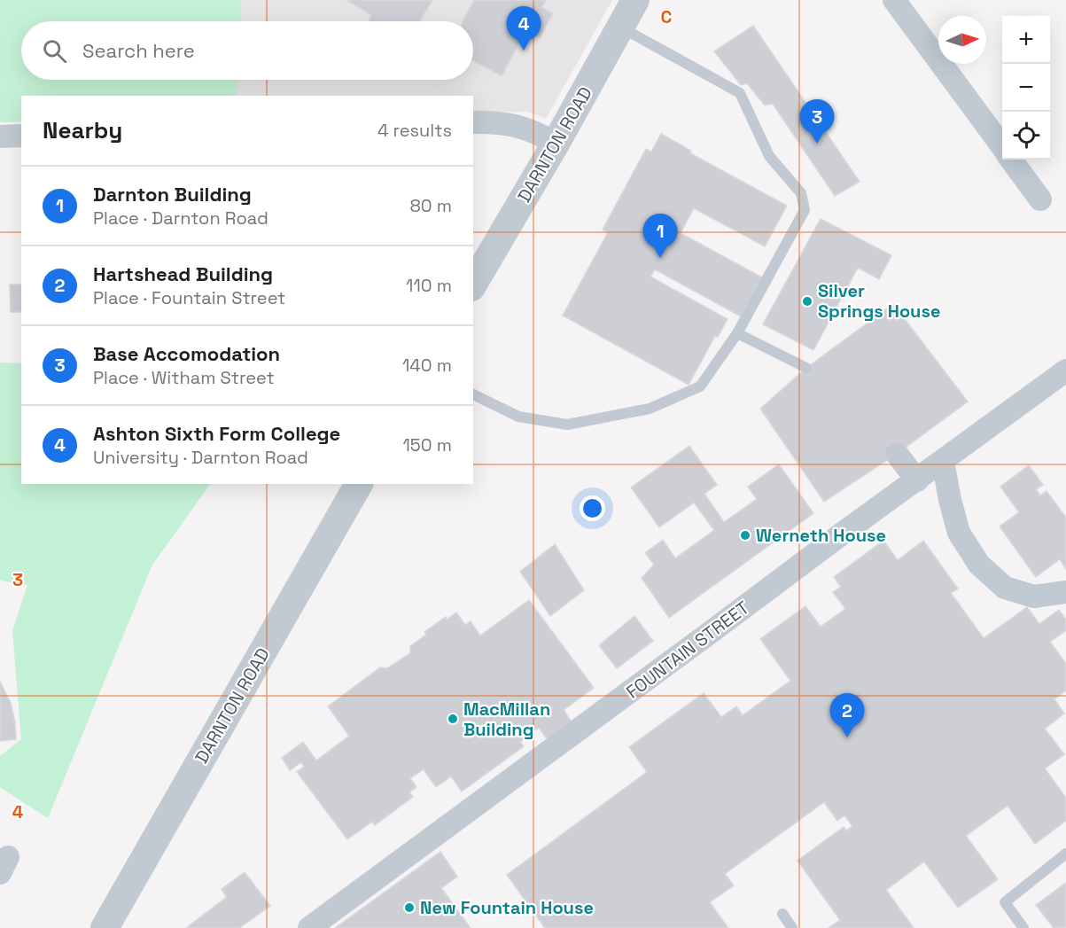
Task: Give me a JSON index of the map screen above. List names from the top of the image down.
{
  "streets": {
    "street": ["DARNTON ROAD", "FOUNTAIN STREET"]
  },
  "places": [
    "Silver Springs House",
    "Werneth House",
    "MacMillan Building",
    "New Fountain House"
  ],
  "north": "right",
  "page": {
    "pins": [
      "4",
      "3",
      "1",
      "2"
    ],
    "map_buttons": ["+", "−"],
    "search": "Search here",
    "heading": ["Nearby", "4 results"],
    "list": [
      {
        "mark": "1",
        "name": "Darnton Building",
        "note": "Place · Darnton Road",
        "value": "80 m"
      },
      {
        "mark": "2",
        "name": "Hartshead Building",
        "note": "Place · Fountain Street",
        "value": "110 m"
      },
      {
        "mark": "3",
        "name": "Base Accomodation",
        "note": "Place · Witham Street",
        "value": "140 m"
      },
      {
        "mark": "4",
        "name": "Ashton Sixth Form College",
        "note": "University · Darnton Road",
        "value": "150 m"
      }
    ]
  },
  "grid": {
    "columns": ["C"],
    "rows": ["3", "4"]
  }
}
